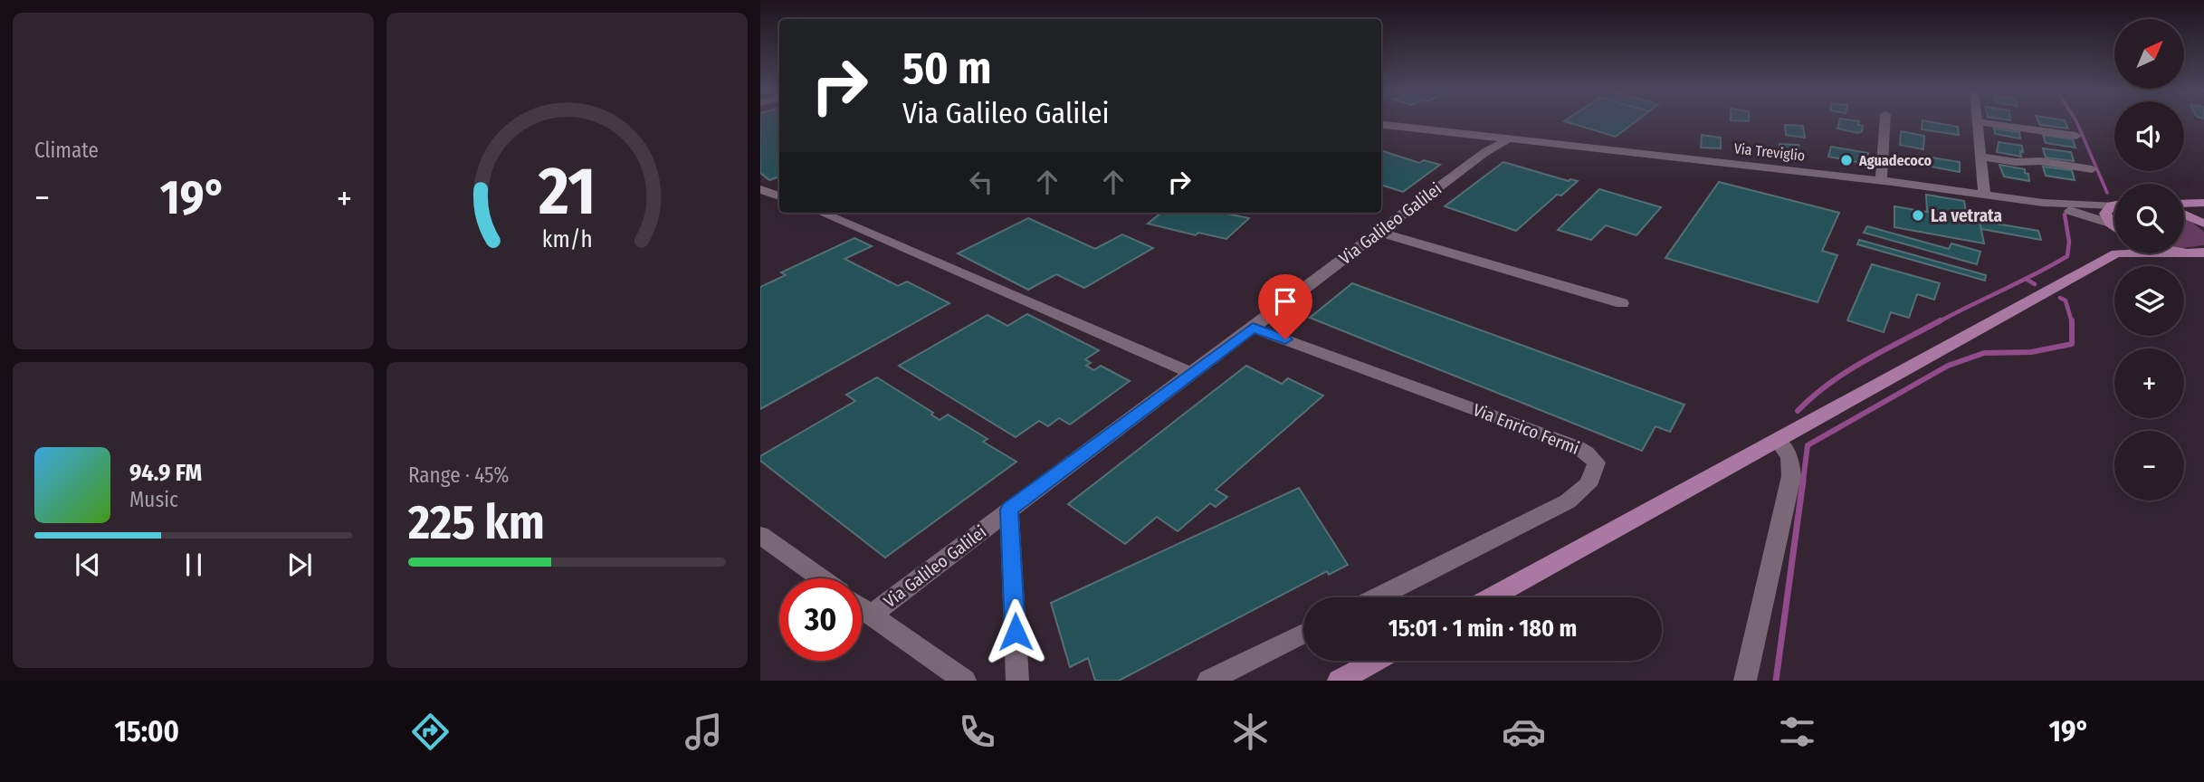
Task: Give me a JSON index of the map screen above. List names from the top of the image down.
{
  "streets": {
    "street": ["Via Treviglio", "Via Galileo Galilei", "Via Enrico Fermi"]
  },
  "crossings": [
    ["Via Treviglio", "Via Galileo Galilei"],
    ["Via Galileo Galilei", "Via Enrico Fermi"]
  ],
  "places": ["Aguadecoco", "La vetrata"],
  "north": "top right",
  "page": {
    "tile": [
      "Climate",
      ["Range · 45%", "225 km"]
    ],
    "map_buttons": ["+", "−"],
    "turn": ["50 m", "Via Galileo Galilei"],
    "heat": ["−", "19°", "+"],
    "song": ["94.9 FM", "Music"],
    "limit": "30",
    "trip": "15:01 · 1 min · 180 m",
    "tabs": ["15:00", "19°"],
    "gauge": ["21", "km/h"]
  }
}
